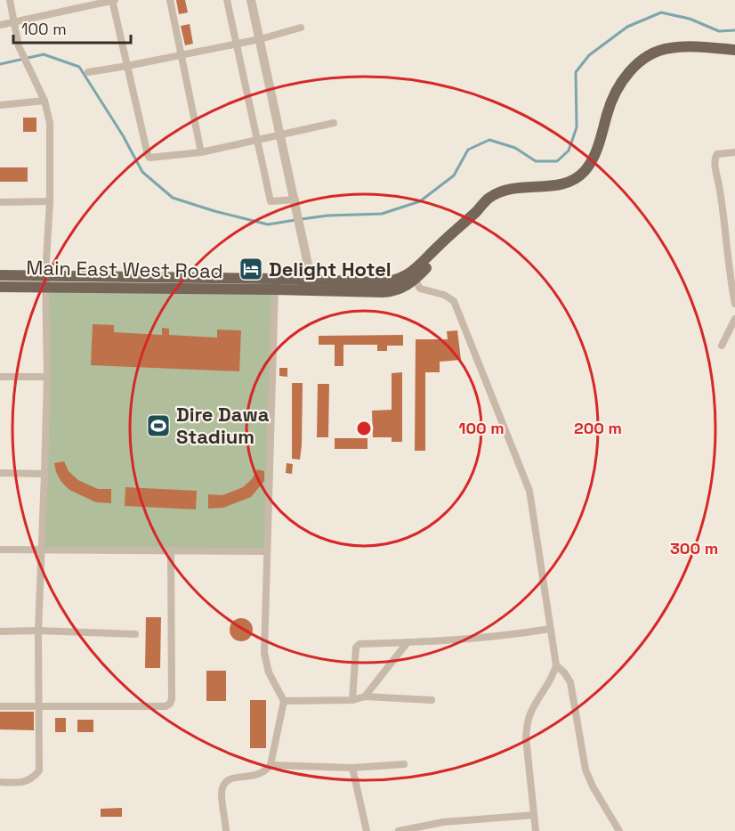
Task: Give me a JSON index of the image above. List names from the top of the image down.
{
  "streets": {
    "main road": ["Main East West Road"]
  },
  "places": {
    "hotel": ["Delight Hotel"],
    "sports": ["Dire Dawa Stadium"]
  },
  "scale_bar": "100 m",
  "rings": ["100 m", "200 m", "300 m"]
}
